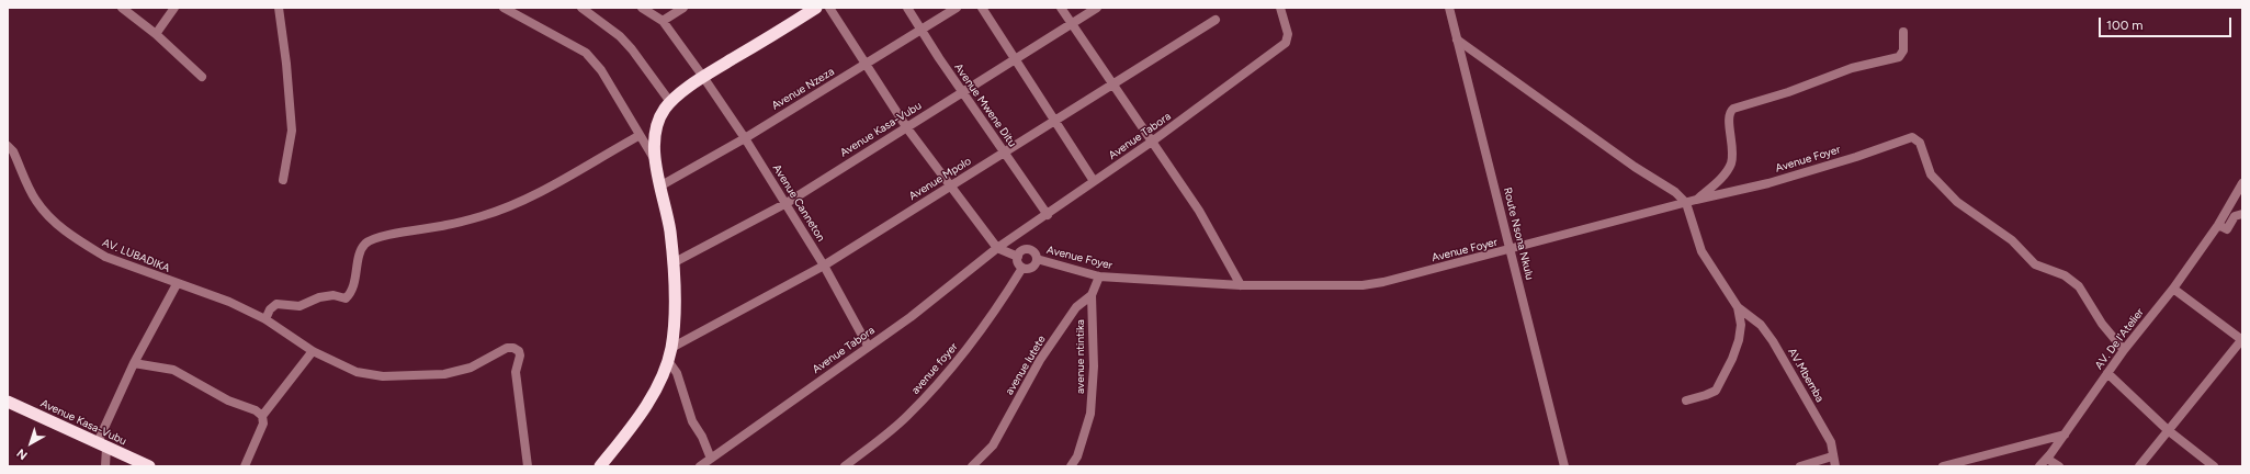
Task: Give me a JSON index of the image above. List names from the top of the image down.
{
  "streets": {
    "highway": ["Avenue Kasa-Vubu"],
    "street": [
      "Avenue Nzeza",
      "Avenue Mwene Ditu",
      "Avenue Tabora",
      "Avenue Foyer",
      "Avenue Mpolo",
      "Avenue Canneton",
      "Route Nsona Nkulu",
      "AV. LUBADIKA",
      "AV. De l'Atelier",
      "avenue ntintika",
      "avenue lutete",
      "avenue foyer",
      "AV.Mbemba"
    ]
  },
  "crossings": [
    ["Avenue Nzeza", "Avenue Mwene Ditu"],
    ["Avenue Nzeza", "Avenue Canneton"],
    ["Avenue Mwene Ditu", "Avenue Kasa-Vubu"],
    ["Avenue Mwene Ditu", "Avenue Tabora"],
    ["Avenue Mwene Ditu", "Avenue Mpolo"],
    ["Avenue Kasa-Vubu", "Avenue Canneton"],
    ["Avenue Tabora", "Avenue Canneton"],
    ["Avenue Foyer", "Route Nsona Nkulu"],
    ["Avenue Foyer", "AV. De l'Atelier"],
    ["Avenue Foyer", "avenue lutete"],
    ["Avenue Foyer", "avenue foyer"],
    ["Avenue Mpolo", "Avenue Canneton"],
    ["avenue ntintika", "avenue lutete"]
  ],
  "scale_bar": "100 m",
  "north": "bottom left"
}
